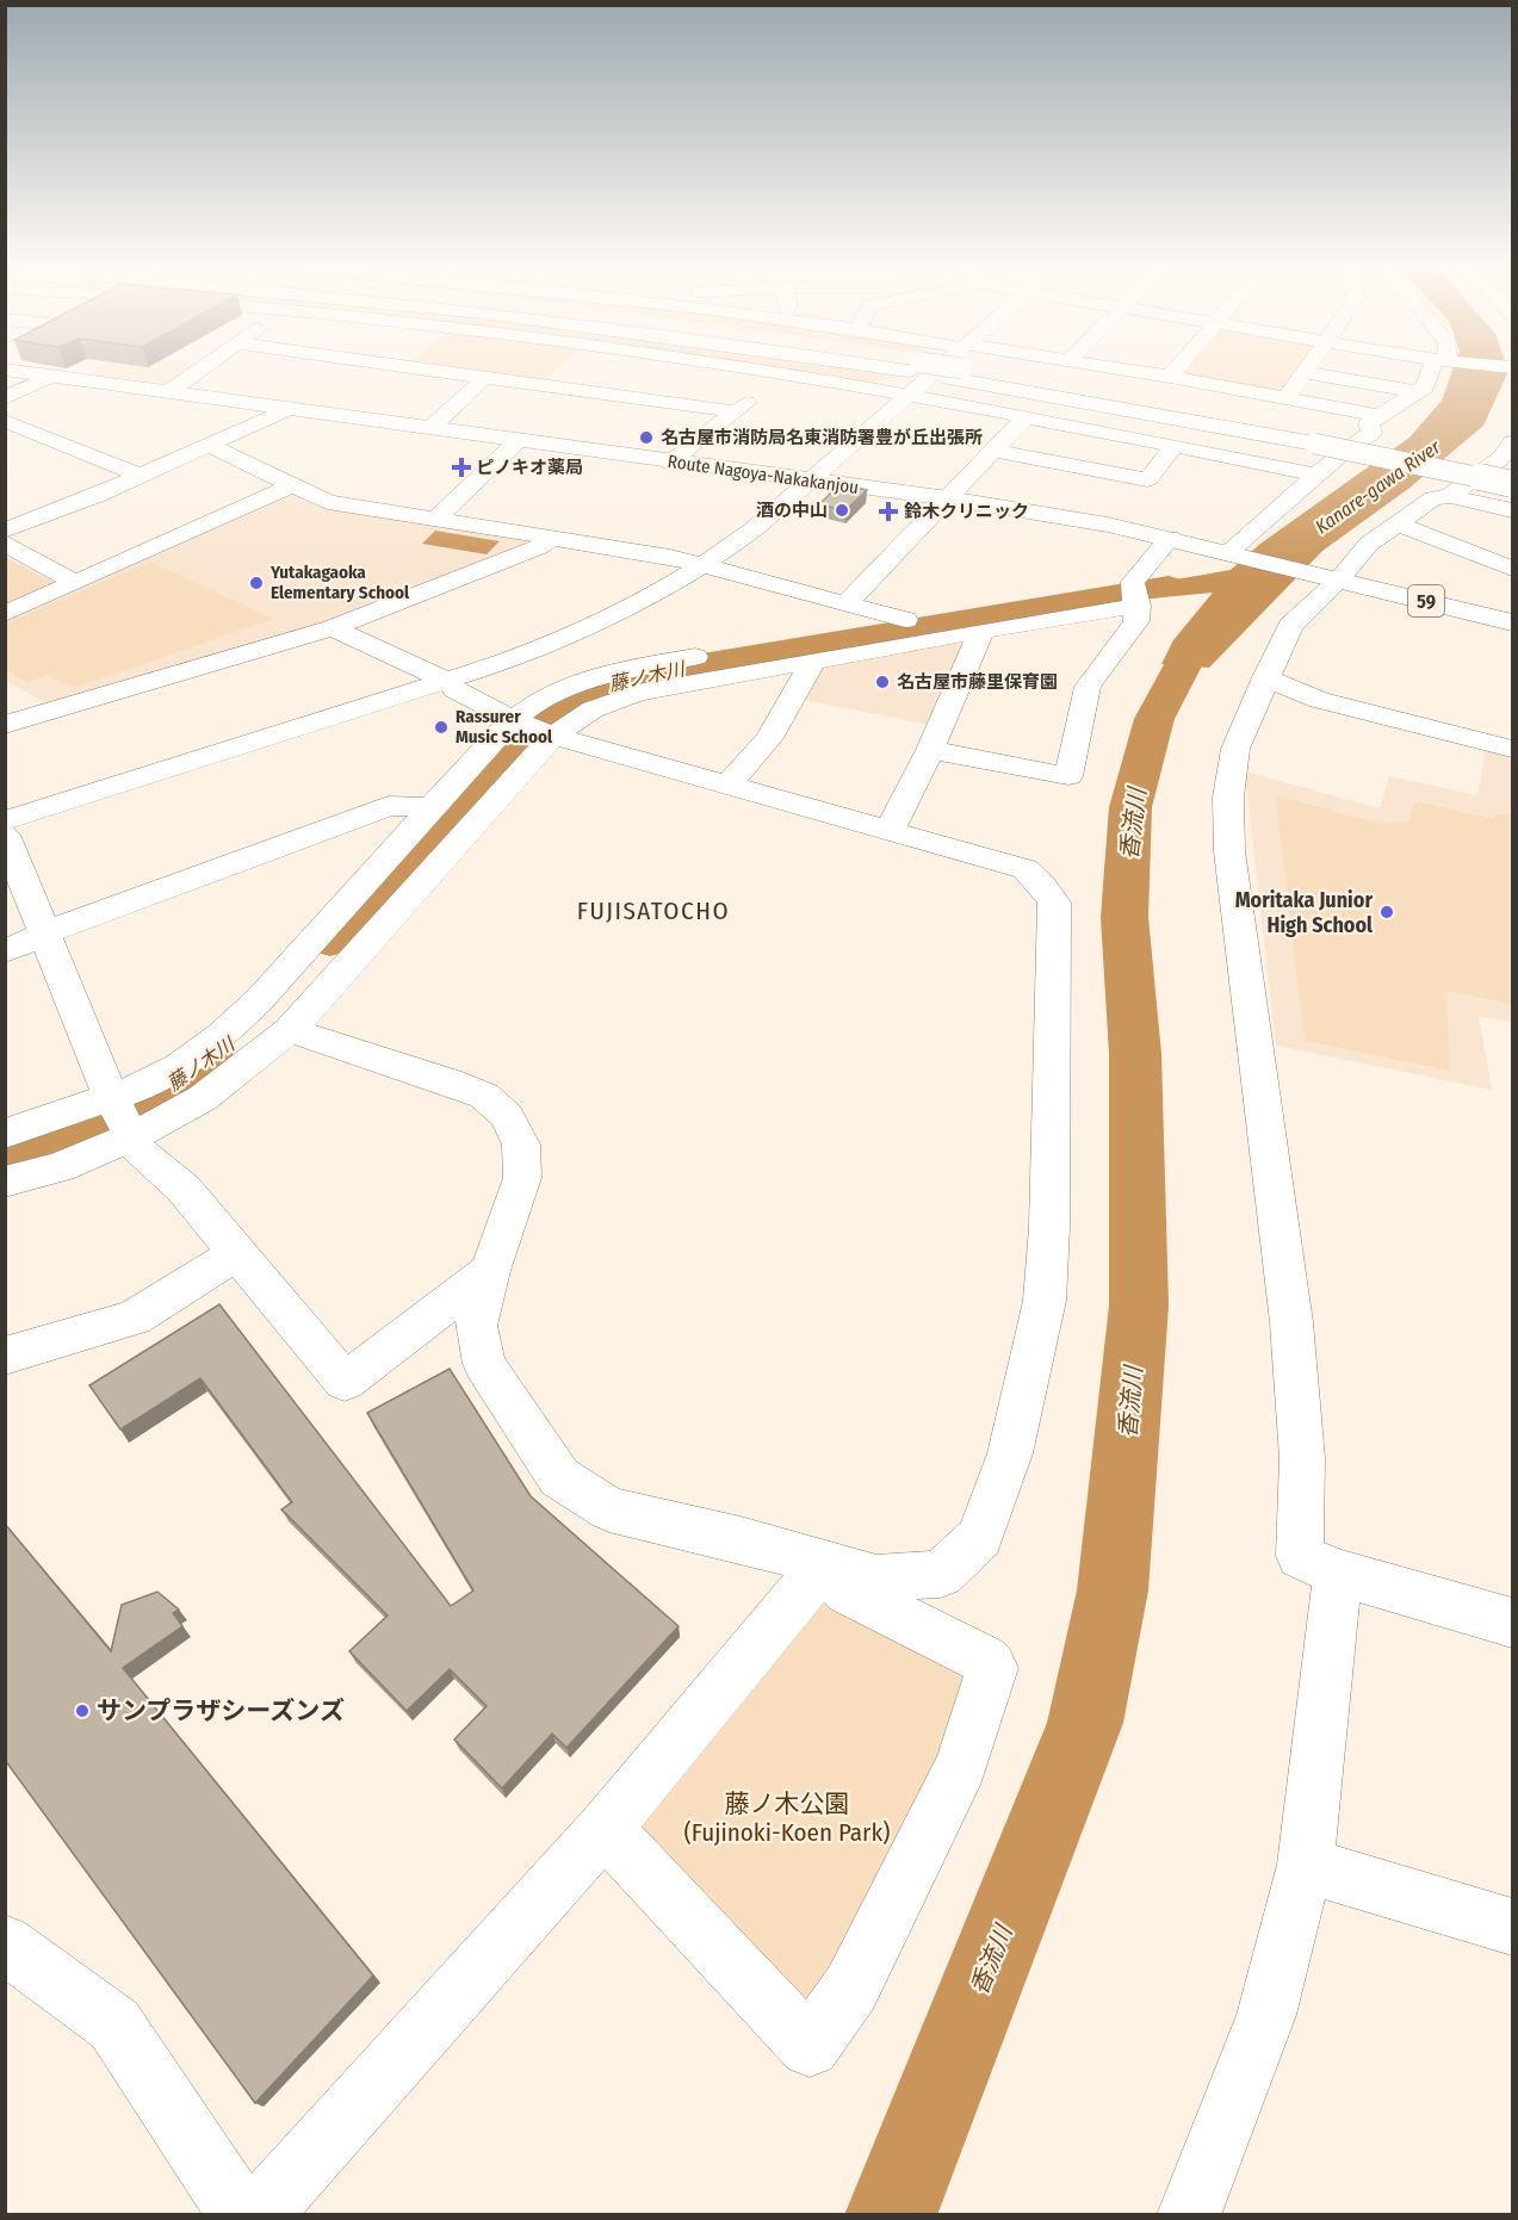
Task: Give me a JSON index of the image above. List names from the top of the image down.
{
  "streets": {
    "main road": ["Route Nagoya-Nakakanjou", "59"]
  },
  "districts": ["FUJISATOCHO"],
  "water": ["Kanare-gawa River", "藤ノ木川", "香流川"],
  "parks": ["藤ノ木公園 (Fujinoki-Koen Park)"],
  "places": {
    "other": [
      "名古屋市消防局名東消防署豊が丘出張所",
      "酒の中山",
      "Yutakagaoka Elementary School",
      "名古屋市藤里保育園",
      "Rassurer Music School",
      "Moritaka Junior High School",
      "サンプラザシーズンズ"
    ],
    "health": ["ピノキオ薬局", "鈴木クリニック"]
  }
}
